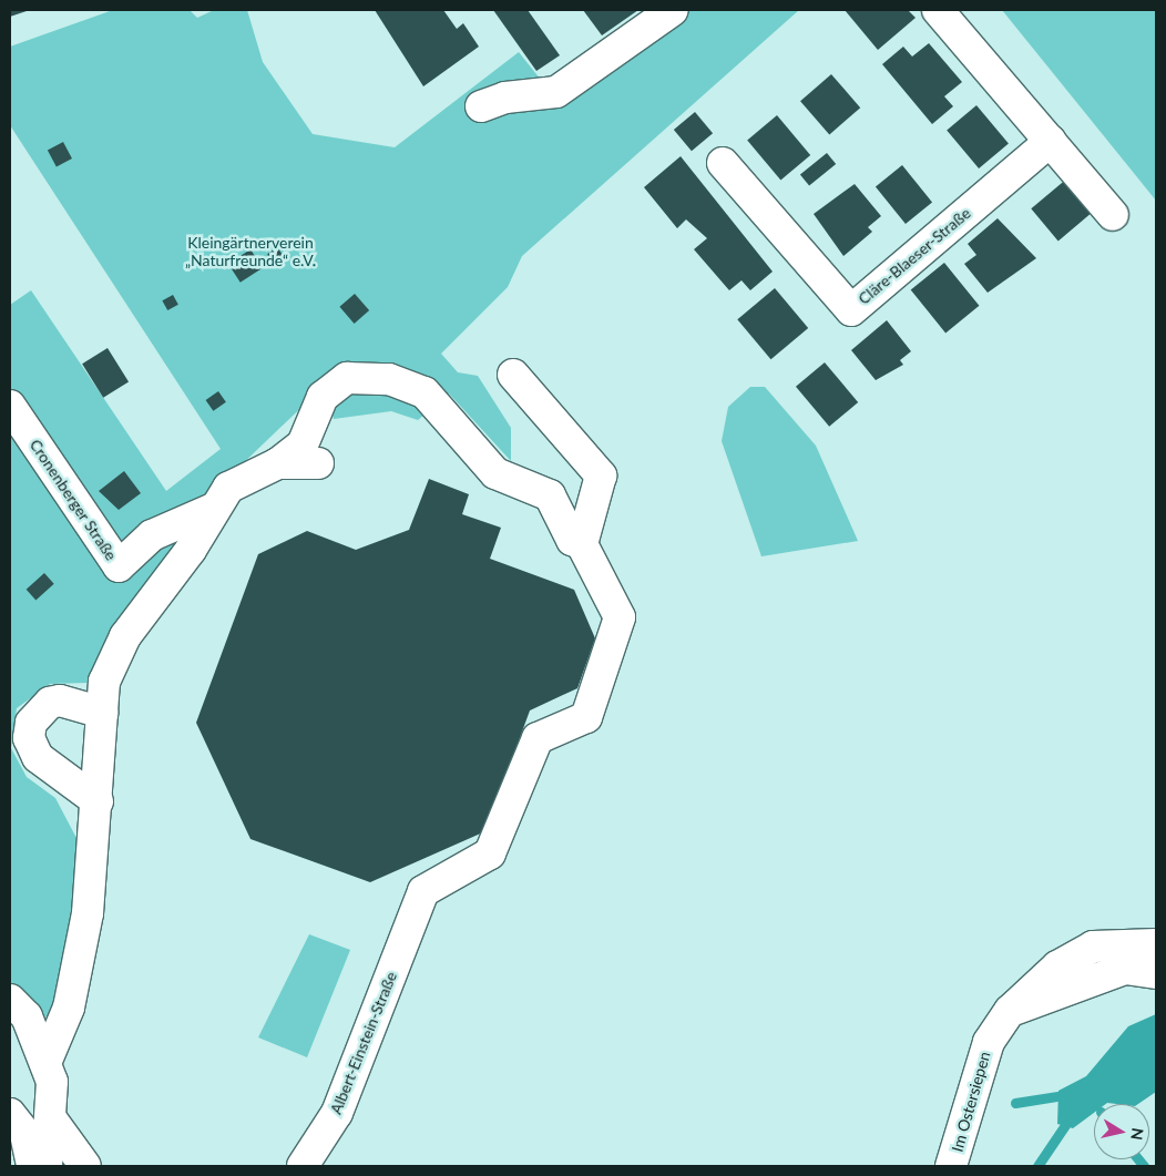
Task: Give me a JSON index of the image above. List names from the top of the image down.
{
  "streets": {
    "street": [
      "Cläre-Blaeser-Straße",
      "Cronenberger Straße",
      "Albert-Einstein-Straße",
      "Im Ostersiepen"
    ]
  },
  "parks": ["Kleingärtnerverein „Naturfreunde“ e.V."],
  "north": "right"
}
